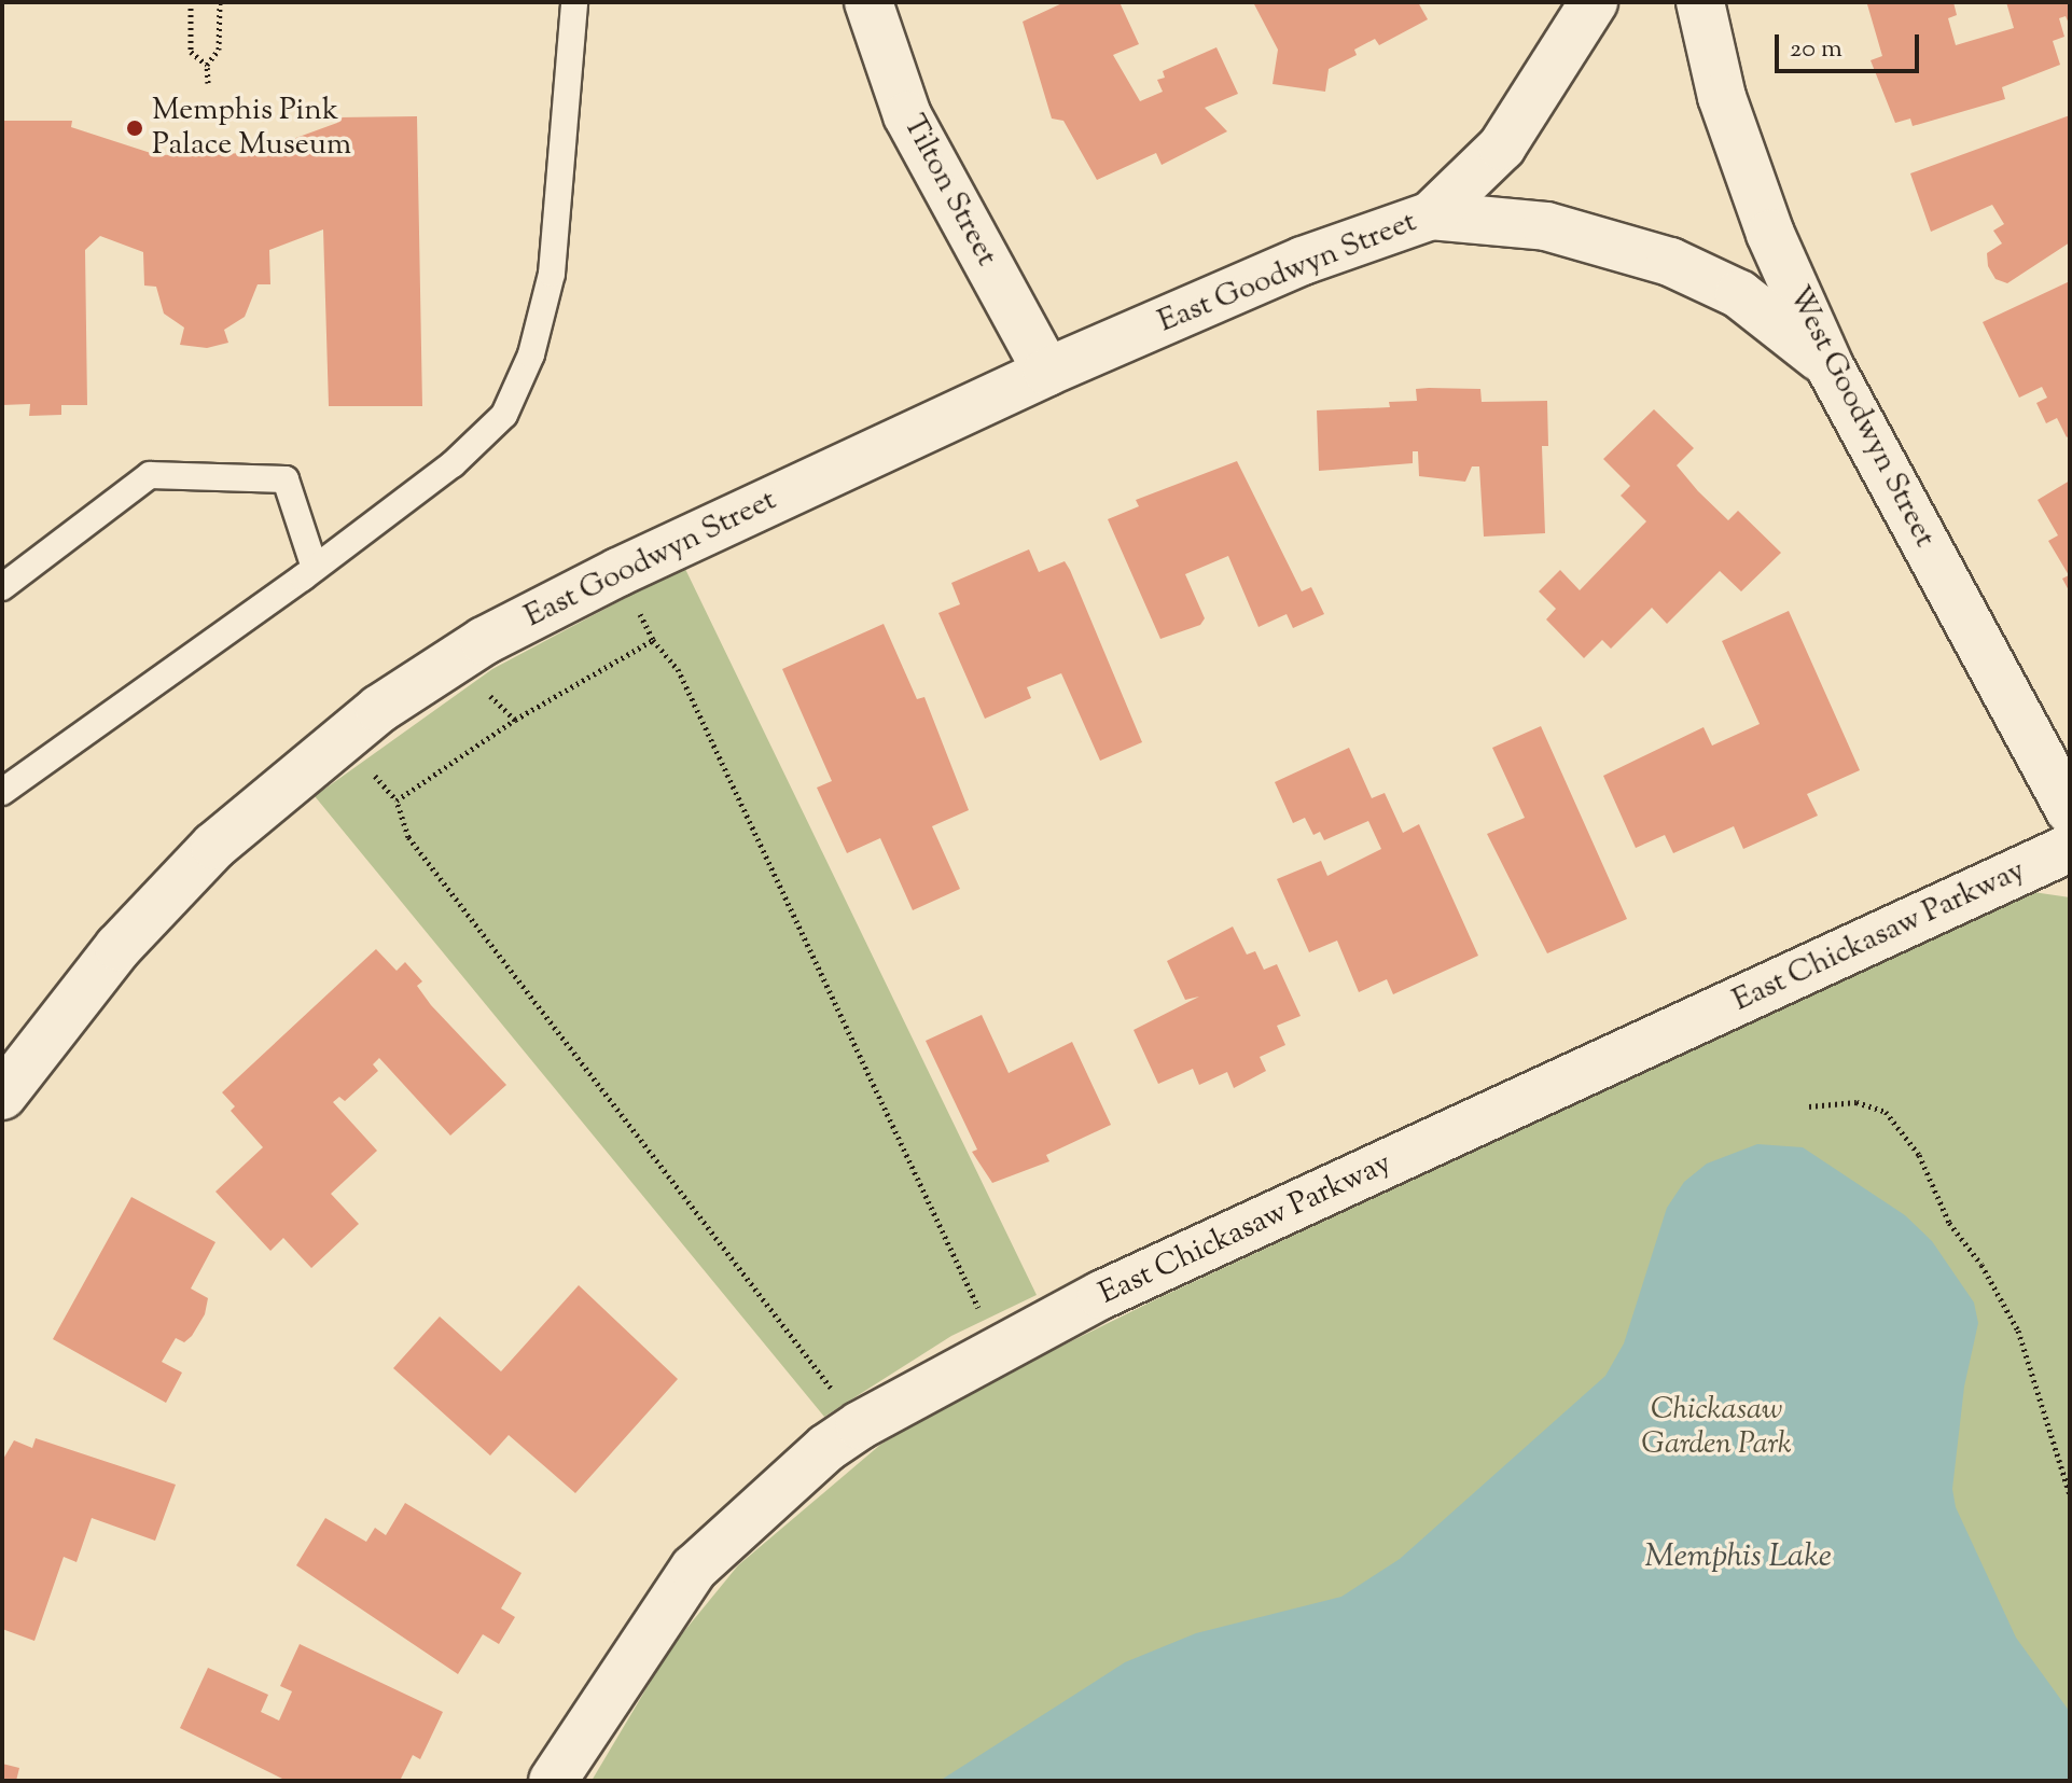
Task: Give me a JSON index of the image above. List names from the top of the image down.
{
  "streets": {
    "street": [
      "Tilton Street",
      "East Goodwyn Street",
      "West Goodwyn Street",
      "East Chickasaw Parkway"
    ]
  },
  "crossings": [
    ["Tilton Street", "East Goodwyn Street"],
    ["East Goodwyn Street", "West Goodwyn Street"]
  ],
  "water": ["Memphis Lake"],
  "parks": ["Chickasaw Garden Park"],
  "places": ["Memphis Pink Palace Museum"],
  "scale_bar": "20 m"
}
